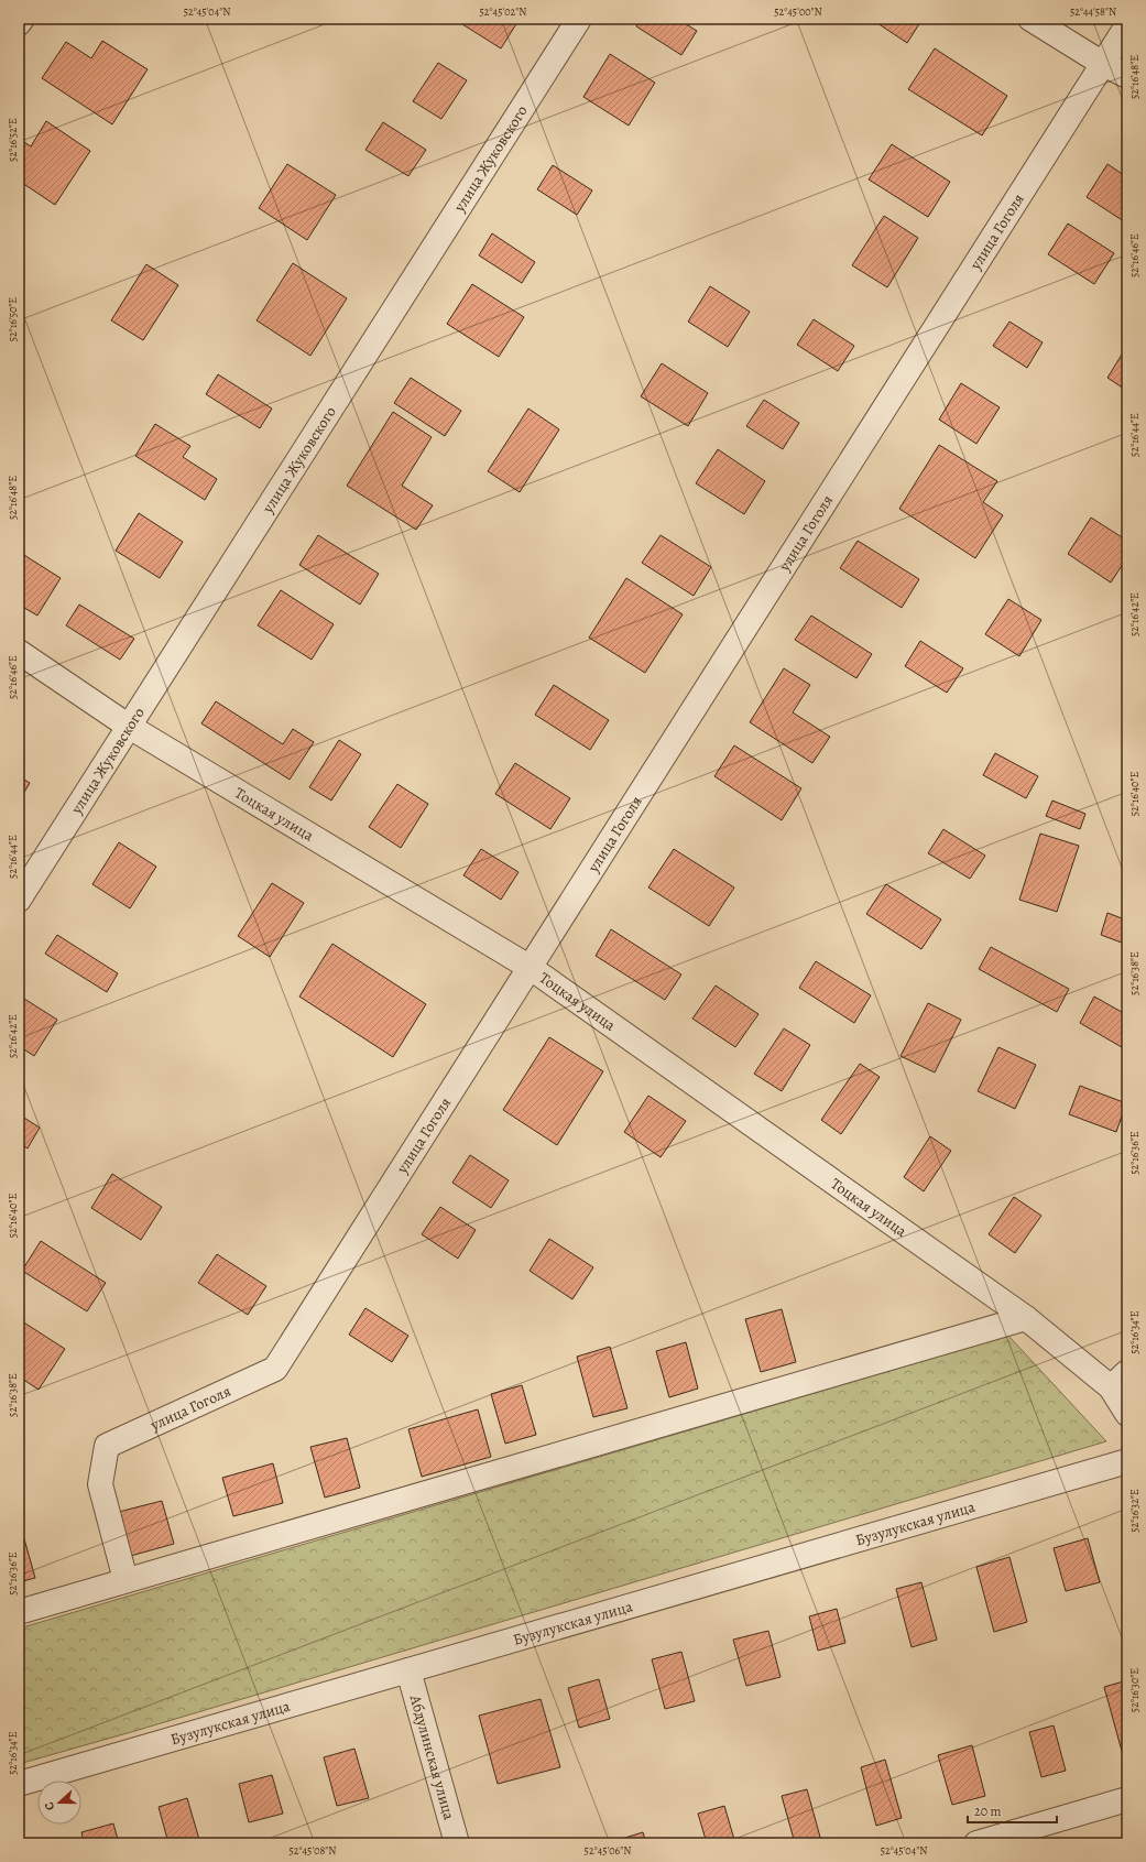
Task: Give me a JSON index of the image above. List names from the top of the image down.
{
  "streets": {
    "street": [
      "улица Жуковского",
      "улица Гоголя",
      "Тоцкая улица",
      "Бузулукская улица",
      "Абдулинская улица"
    ]
  },
  "crossings": [
    ["улица Жуковского", "Тоцкая улица"],
    ["улица Гоголя", "Тоцкая улица"],
    ["Бузулукская улица", "Абдулинская улица"]
  ],
  "scale_bar": "20 m",
  "north": "left",
  "coordinates": [
    "52°45'04\"N",
    "52°45'02\"N",
    "52°45'00\"N",
    "52°44'58\"N",
    "52°16'48\"E",
    "52°16'52\"E",
    "52°16'46\"E",
    "52°16'50\"E",
    "52°16'44\"E",
    "52°16'42\"E",
    "52°16'40\"E",
    "52°16'38\"E",
    "52°16'36\"E",
    "52°16'34\"E",
    "52°16'32\"E",
    "52°16'30\"E",
    "52°45'08\"N",
    "52°45'06\"N"
  ]
}
